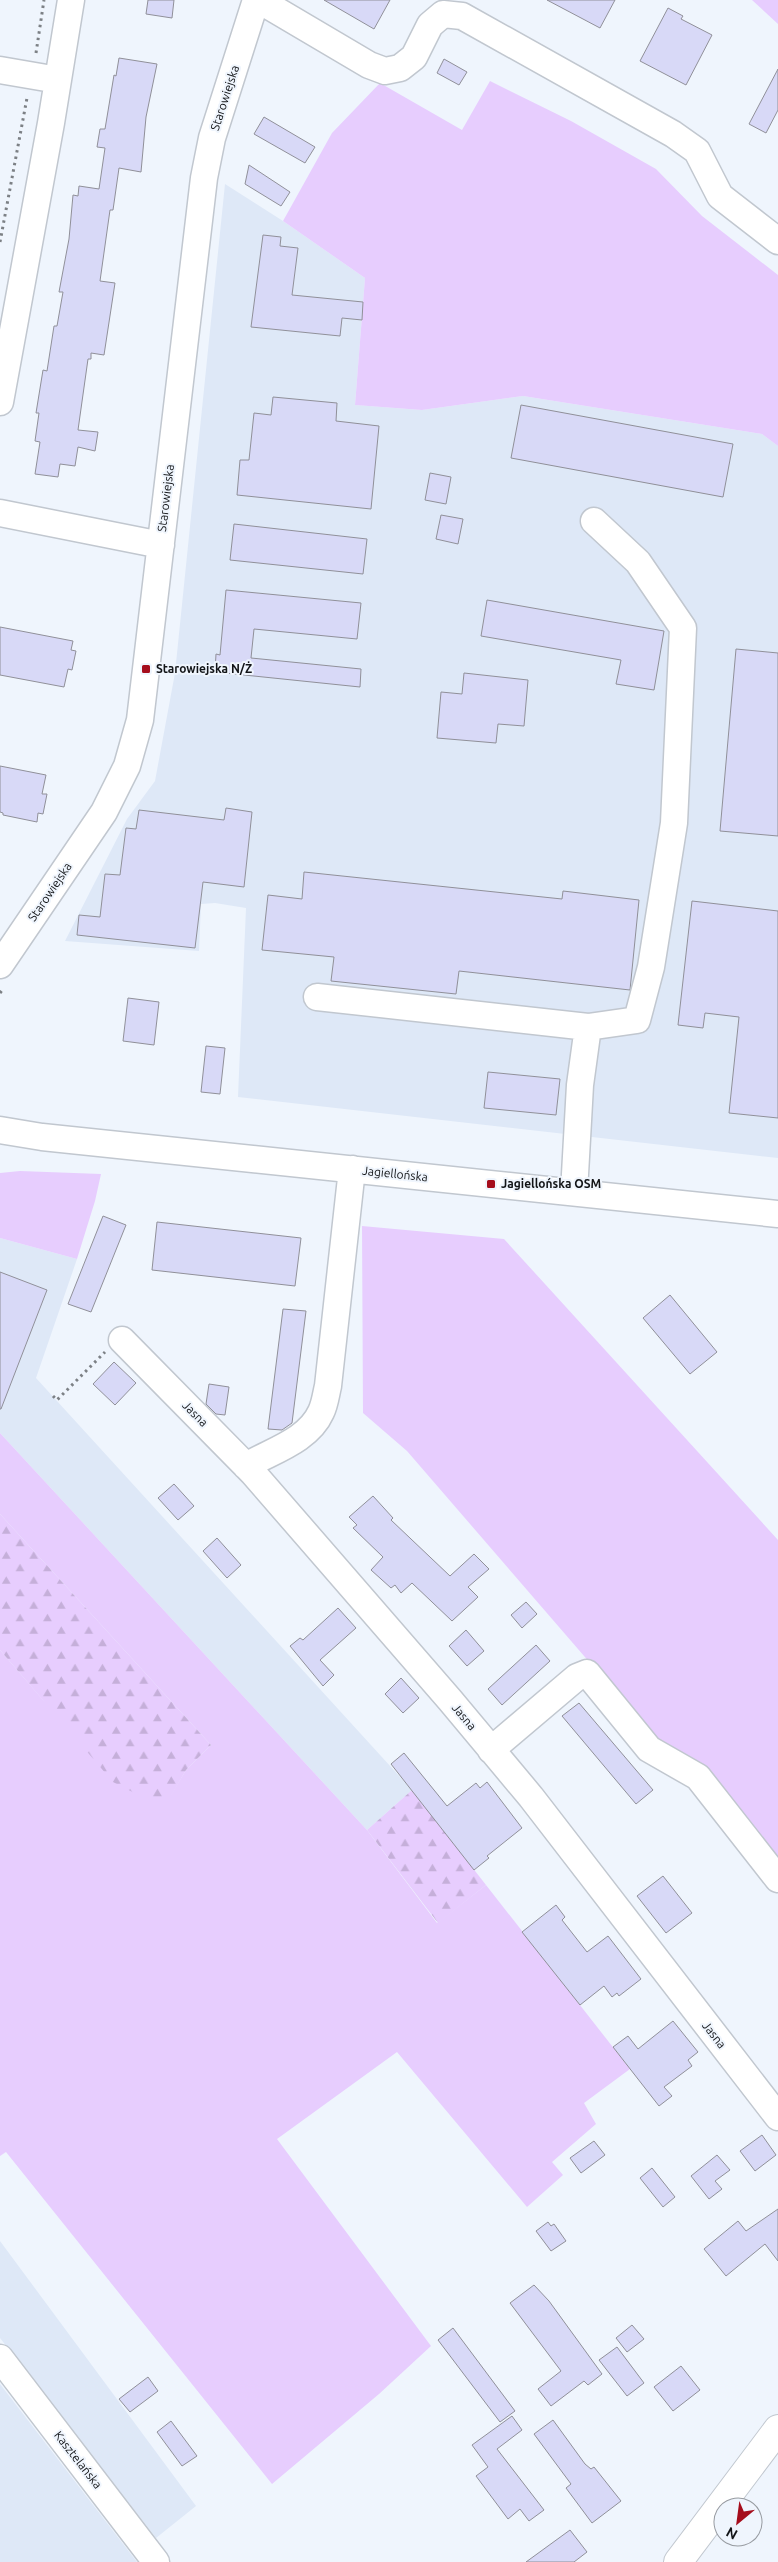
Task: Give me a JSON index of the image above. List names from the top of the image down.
{
  "streets": {
    "street": [
      "Starowiejska",
      "Jagiellońska",
      "Jasna",
      "Kasztelańska"
    ]
  },
  "places": {
    "transit": ["Starowiejska N/Ż", "Jagiellońska OSM"]
  },
  "north": "bottom left"
}
